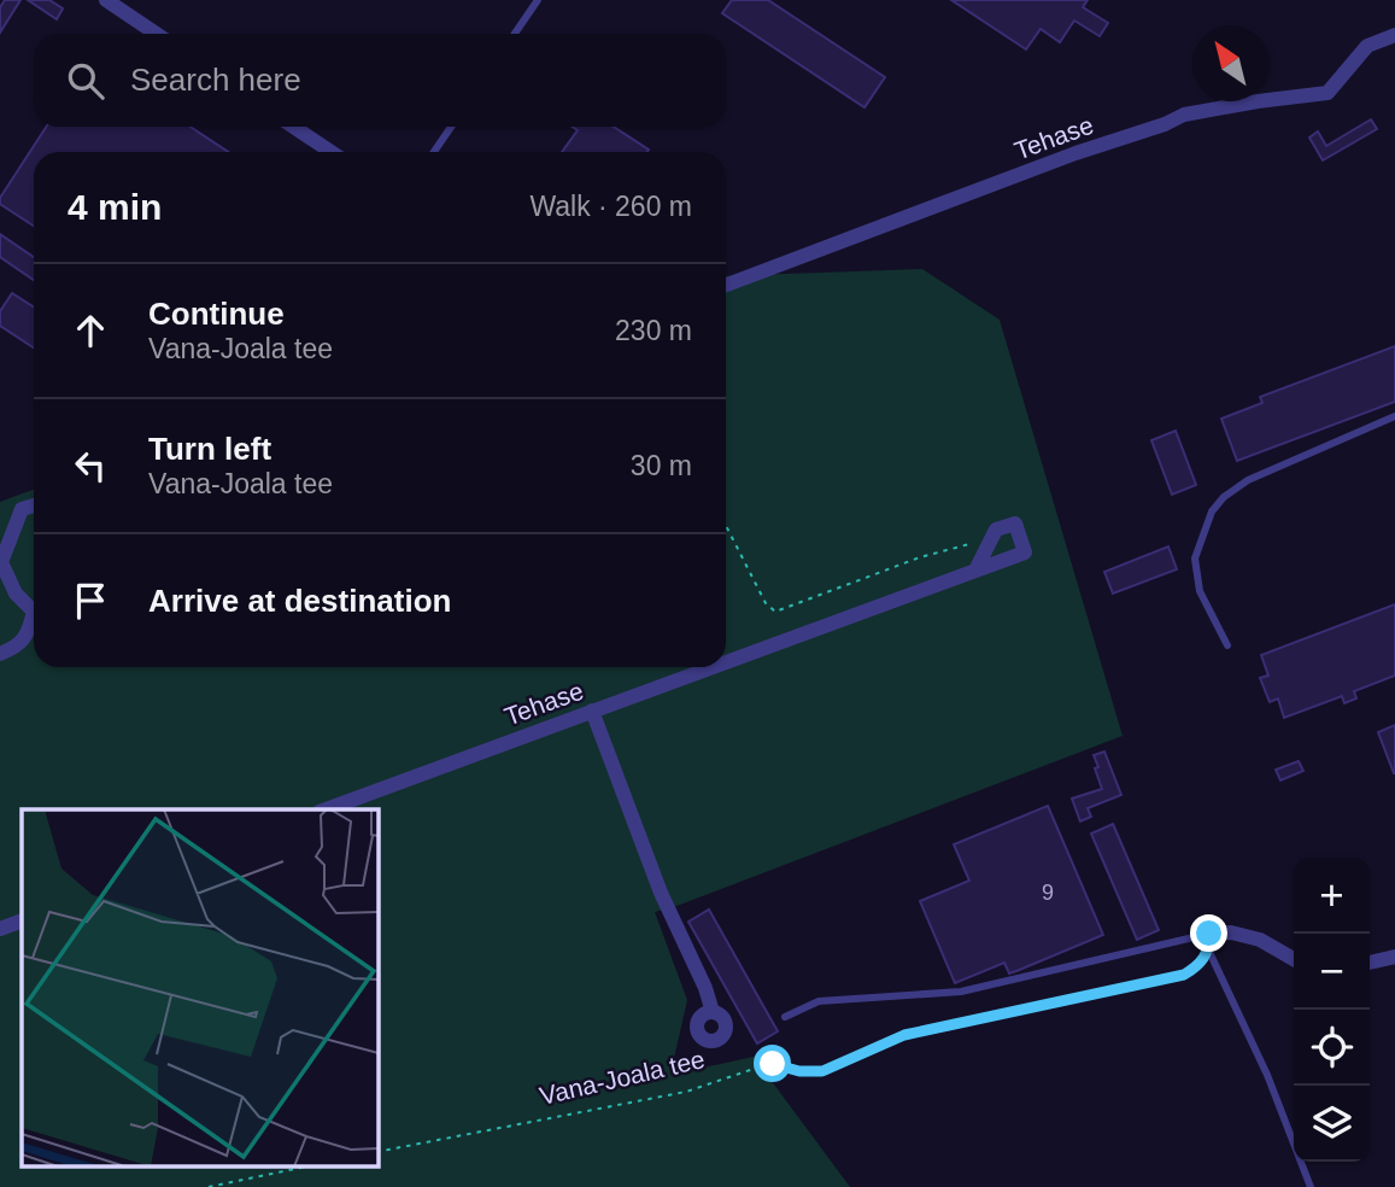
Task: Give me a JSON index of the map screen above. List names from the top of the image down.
{
  "streets": {
    "street": ["Tehase", "Vana-Joala tee"]
  },
  "crossings": [
    ["Tehase", "Vana-Joala tee"]
  ],
  "house_numbers": ["9"],
  "north": "top left",
  "page": {
    "search": "Search here",
    "heading": ["4 min", "Walk · 260 m"],
    "list": [
      ["Continue", "Vana-Joala tee", "230 m"],
      ["Turn left", "Vana-Joala tee", "30 m"],
      "Arrive at destination"
    ],
    "map_buttons": ["+", "−"]
  }
}
